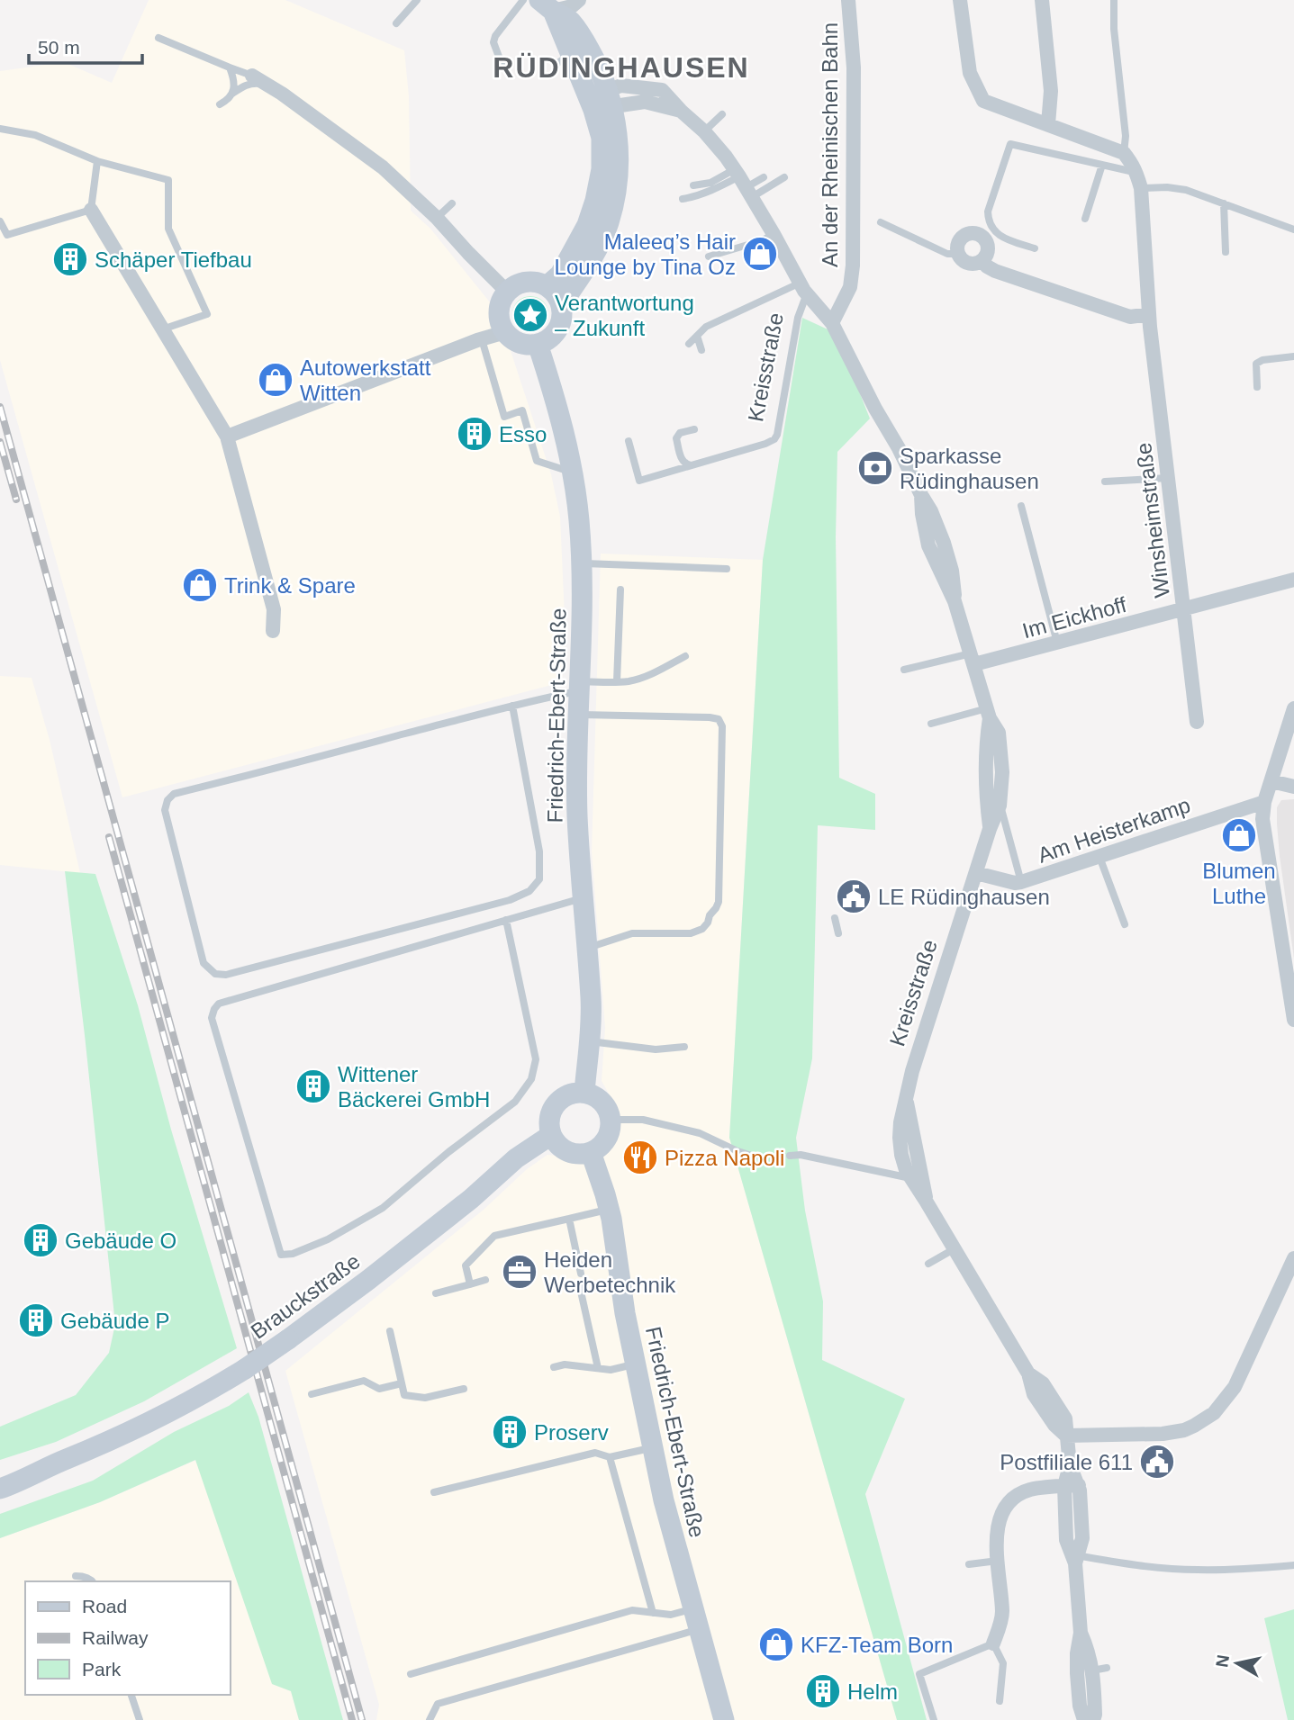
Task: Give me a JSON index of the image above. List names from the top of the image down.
{
  "streets": {
    "street": [
      "An der Rheinischen Bahn",
      "Kreisstraße",
      "Winsheimstraße",
      "Im Eickhoff",
      "Friedrich-Ebert-Straße",
      "Am Heisterkamp",
      "Brauckstraße"
    ]
  },
  "crossings": [
    ["An der Rheinischen Bahn", "Kreisstraße"],
    ["Kreisstraße", "Im Eickhoff"],
    ["Kreisstraße", "Am Heisterkamp"],
    ["Winsheimstraße", "Im Eickhoff"],
    ["Friedrich-Ebert-Straße", "Brauckstraße"]
  ],
  "districts": ["RÜDINGHAUSEN"],
  "places": {
    "shop": [
      "Maleeq’s Hair Lounge by Tina Oz",
      "Autowerkstatt Witten",
      "Trink & Spare",
      "Blumen Luthe",
      "KFZ-Team Born"
    ],
    "building": [
      "Schäper Tiefbau",
      "Esso",
      "Wittener Bäckerei GmbH",
      "Gebäude O",
      "Gebäude P",
      "Proserv",
      "Helm"
    ],
    "place": ["Verantwortung – Zukunft"],
    "bank": ["Sparkasse Rüdinghausen"],
    "public building": ["LE Rüdinghausen", "Postfiliale 611"],
    "restaurant": ["Pizza Napoli"],
    "office": ["Heiden Werbetechnik"]
  },
  "legend": ["Road", "Railway", "Park"],
  "scale_bar": "50 m",
  "north": "left"
}
